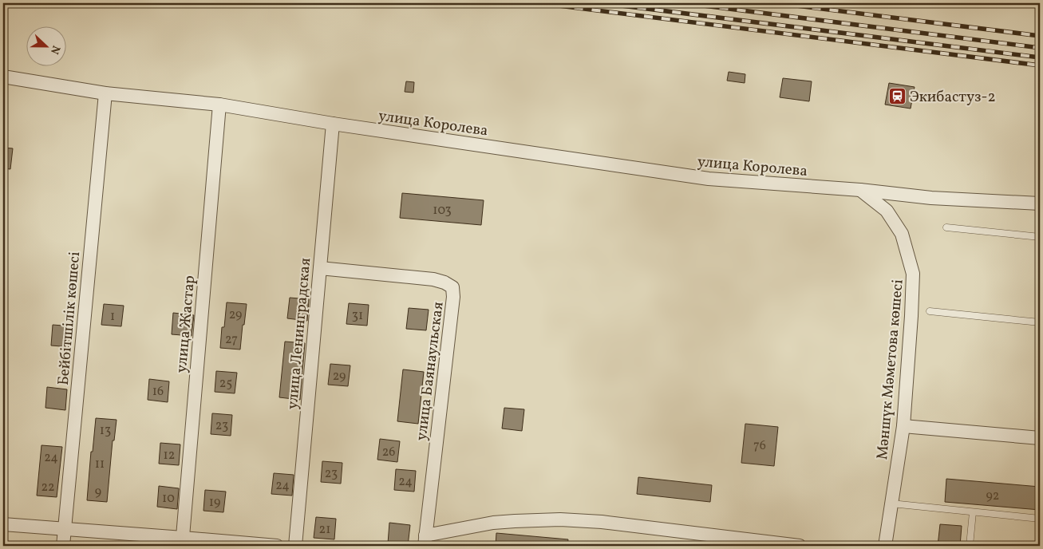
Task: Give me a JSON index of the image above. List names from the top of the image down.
{
  "streets": {
    "street": [
      "улица Королева",
      "Бейбітшілік көшесі",
      "улица Жастар",
      "улица Ленинградская",
      "Мәншүк Мәметова көшесі",
      "улица Баянаульская"
    ]
  },
  "crossings": [
    ["улица Королева", "Бейбітшілік көшесі"],
    ["улица Королева", "улица Жастар"],
    ["улица Королева", "улица Ленинградская"],
    ["улица Королева", "Мәншүк Мәметова көшесі"],
    ["улица Ленинградская", "улица Баянаульская"]
  ],
  "places": {
    "station": ["Экибастуз-2"]
  },
  "house_numbers": [
    "103",
    "29",
    "31",
    "1",
    "27",
    "29",
    "25",
    "16",
    "23",
    "13",
    "76",
    "26",
    "12",
    "24",
    "11",
    "23",
    "24",
    "24",
    "22",
    "9",
    "92",
    "10",
    "19",
    "21"
  ],
  "north": "right"
}
